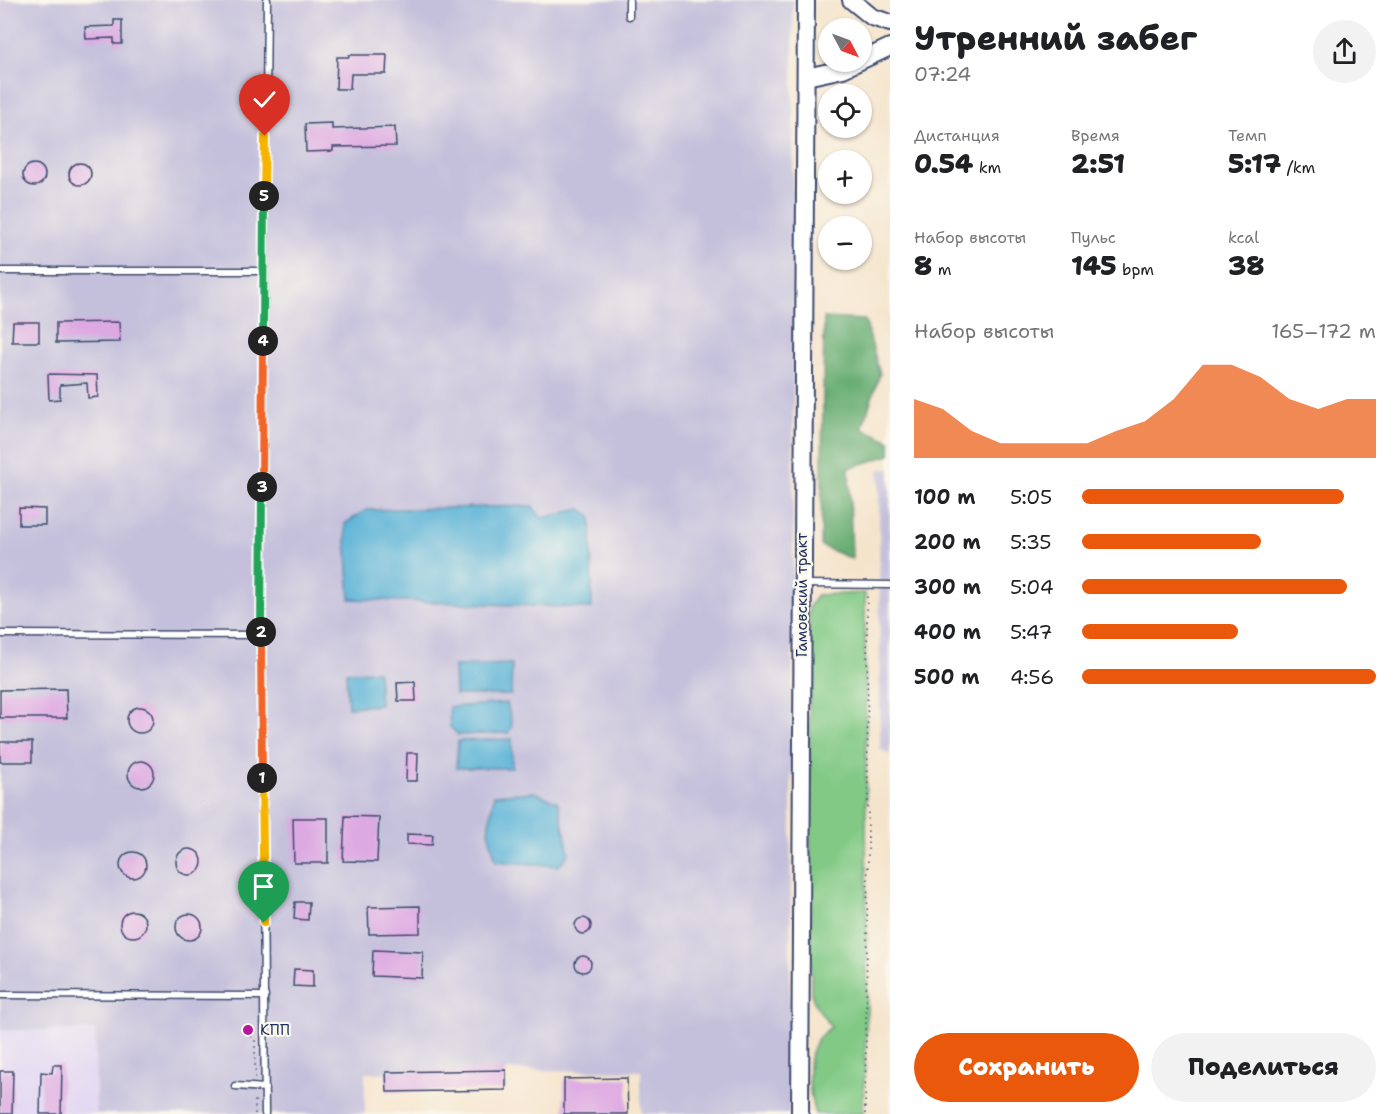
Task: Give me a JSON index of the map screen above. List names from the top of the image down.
{
  "streets": {
    "street": ["Гамовский тракт"]
  },
  "places": ["КПП"],
  "north": "bottom right",
  "page": {
    "heading": ["Утренний забег", "07:24"],
    "map_buttons": ["+", "−"],
    "stats": [
      ["Дистанция", "0.54 km"],
      ["Время", "2:51"],
      ["Темп", "5:17 /km"],
      ["Набор высоты", "8 m"],
      ["Пульс", "145 bpm"],
      ["kcal", "38"]
    ],
    "pins": [
      "5",
      "4",
      "3",
      "2",
      "1"
    ],
    "chart": ["Набор высоты", "165–172 m"],
    "list": [
      {
        "name": "100 m",
        "note": "5:05"
      },
      {
        "name": "200 m",
        "note": "5:35"
      },
      {
        "name": "300 m",
        "note": "5:04"
      },
      {
        "name": "400 m",
        "note": "5:47"
      },
      {
        "name": "500 m",
        "note": "4:56"
      }
    ],
    "buttons": ["Сохранить", "Поделиться"]
  }
}
